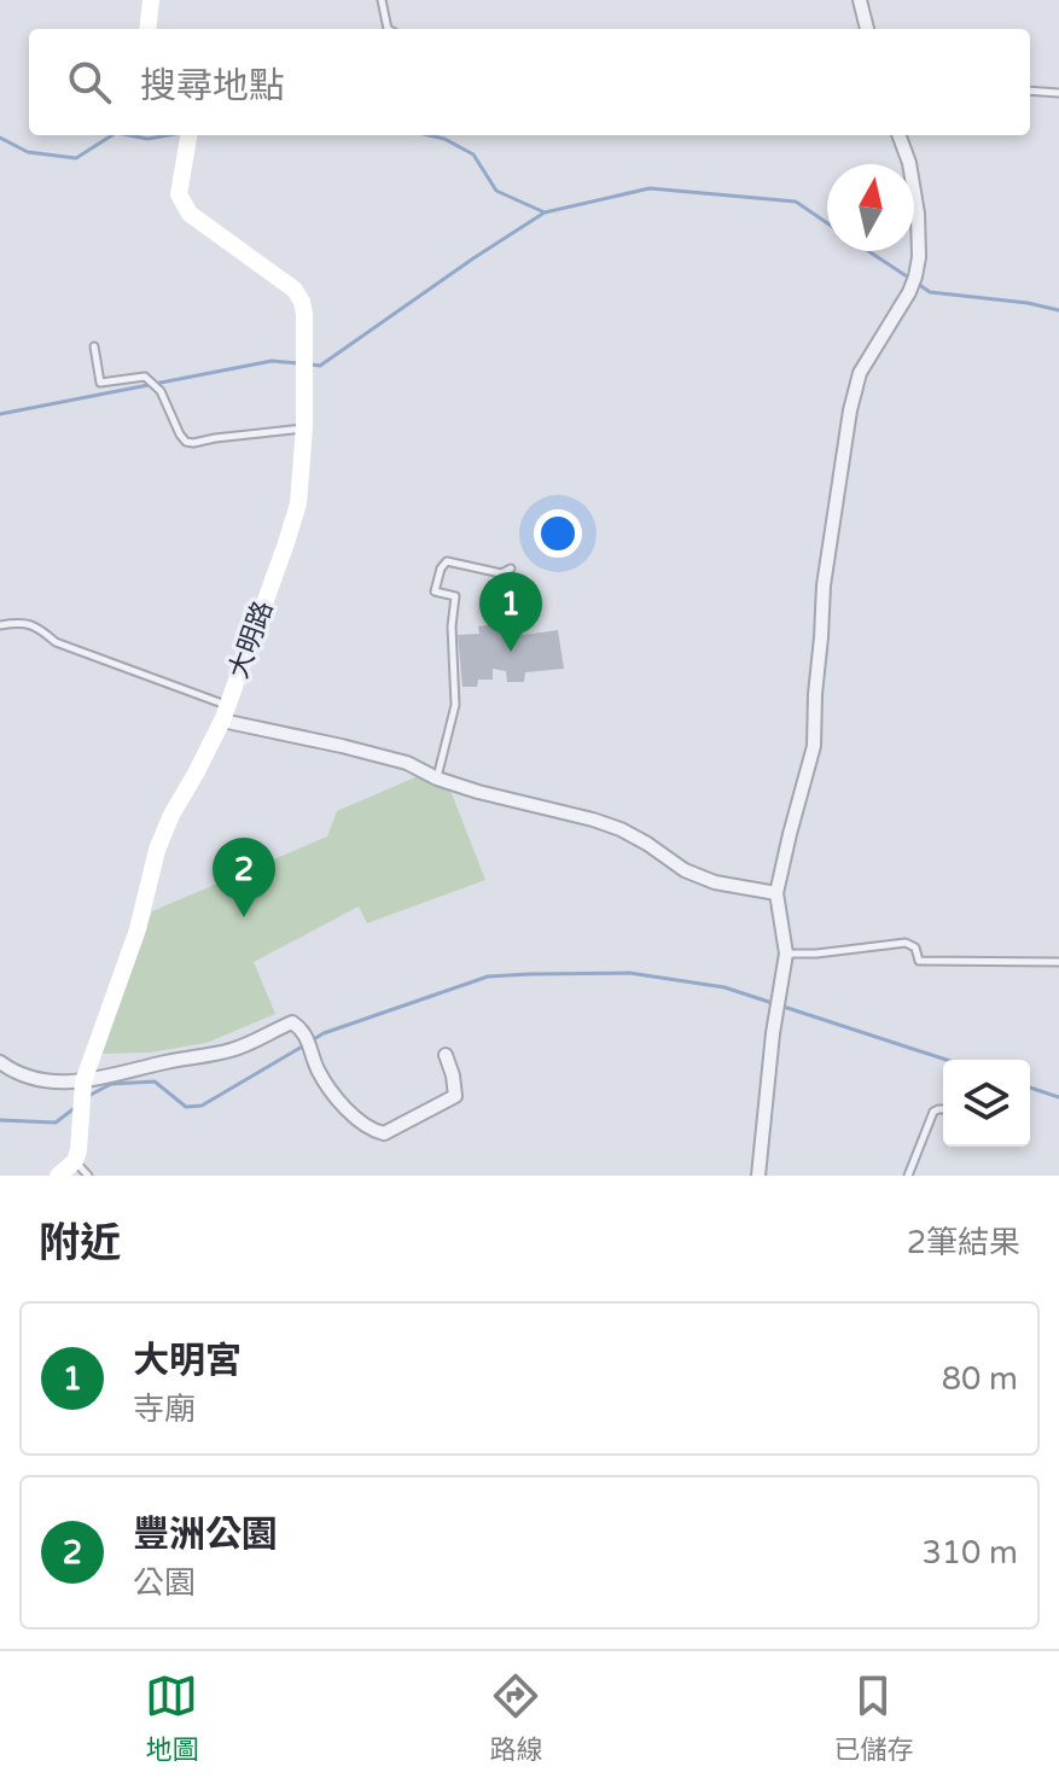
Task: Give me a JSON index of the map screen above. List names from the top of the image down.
{
  "streets": {
    "street": ["大明路"]
  },
  "north": "top",
  "page": {
    "search": "搜尋地點",
    "pins": ["1", "2"],
    "heading": ["附近", "2筆結果"],
    "list": [
      {
        "mark": "1",
        "name": "大明宮",
        "note": "寺廟",
        "value": "80 m"
      },
      {
        "mark": "2",
        "name": "豐洲公園",
        "note": "公園",
        "value": "310 m"
      }
    ],
    "nav": ["地圖", "路線", "已儲存"]
  }
}
